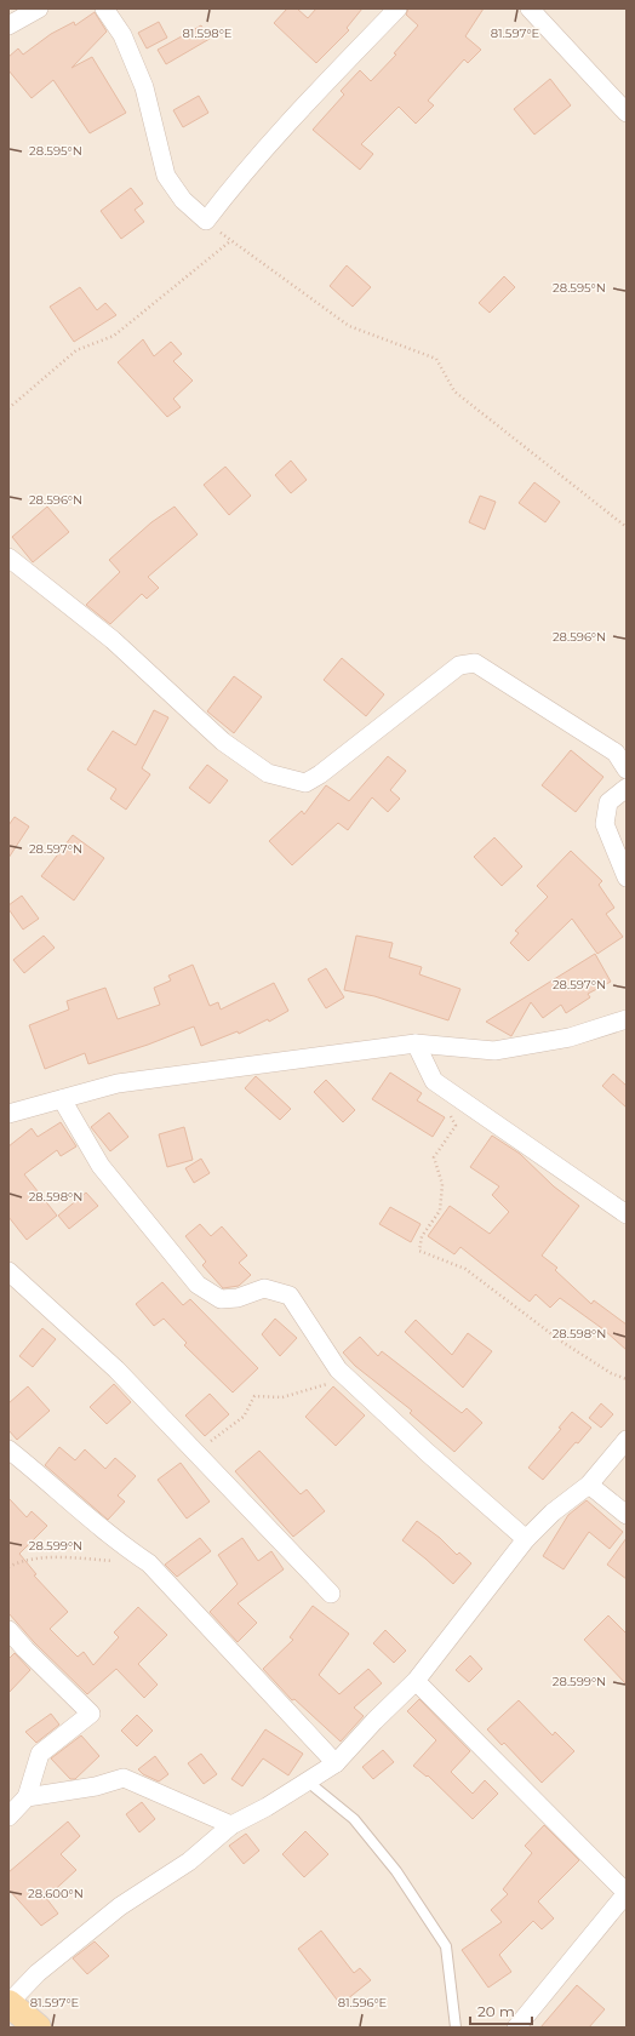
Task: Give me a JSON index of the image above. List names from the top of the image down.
{
  "scale_bar": "20 m",
  "coordinates": [
    "81.598°E",
    "81.597°E",
    "28.595°N",
    "28.596°N",
    "28.597°N",
    "28.598°N",
    "28.599°N",
    "28.600°N",
    "81.596°E"
  ]
}
